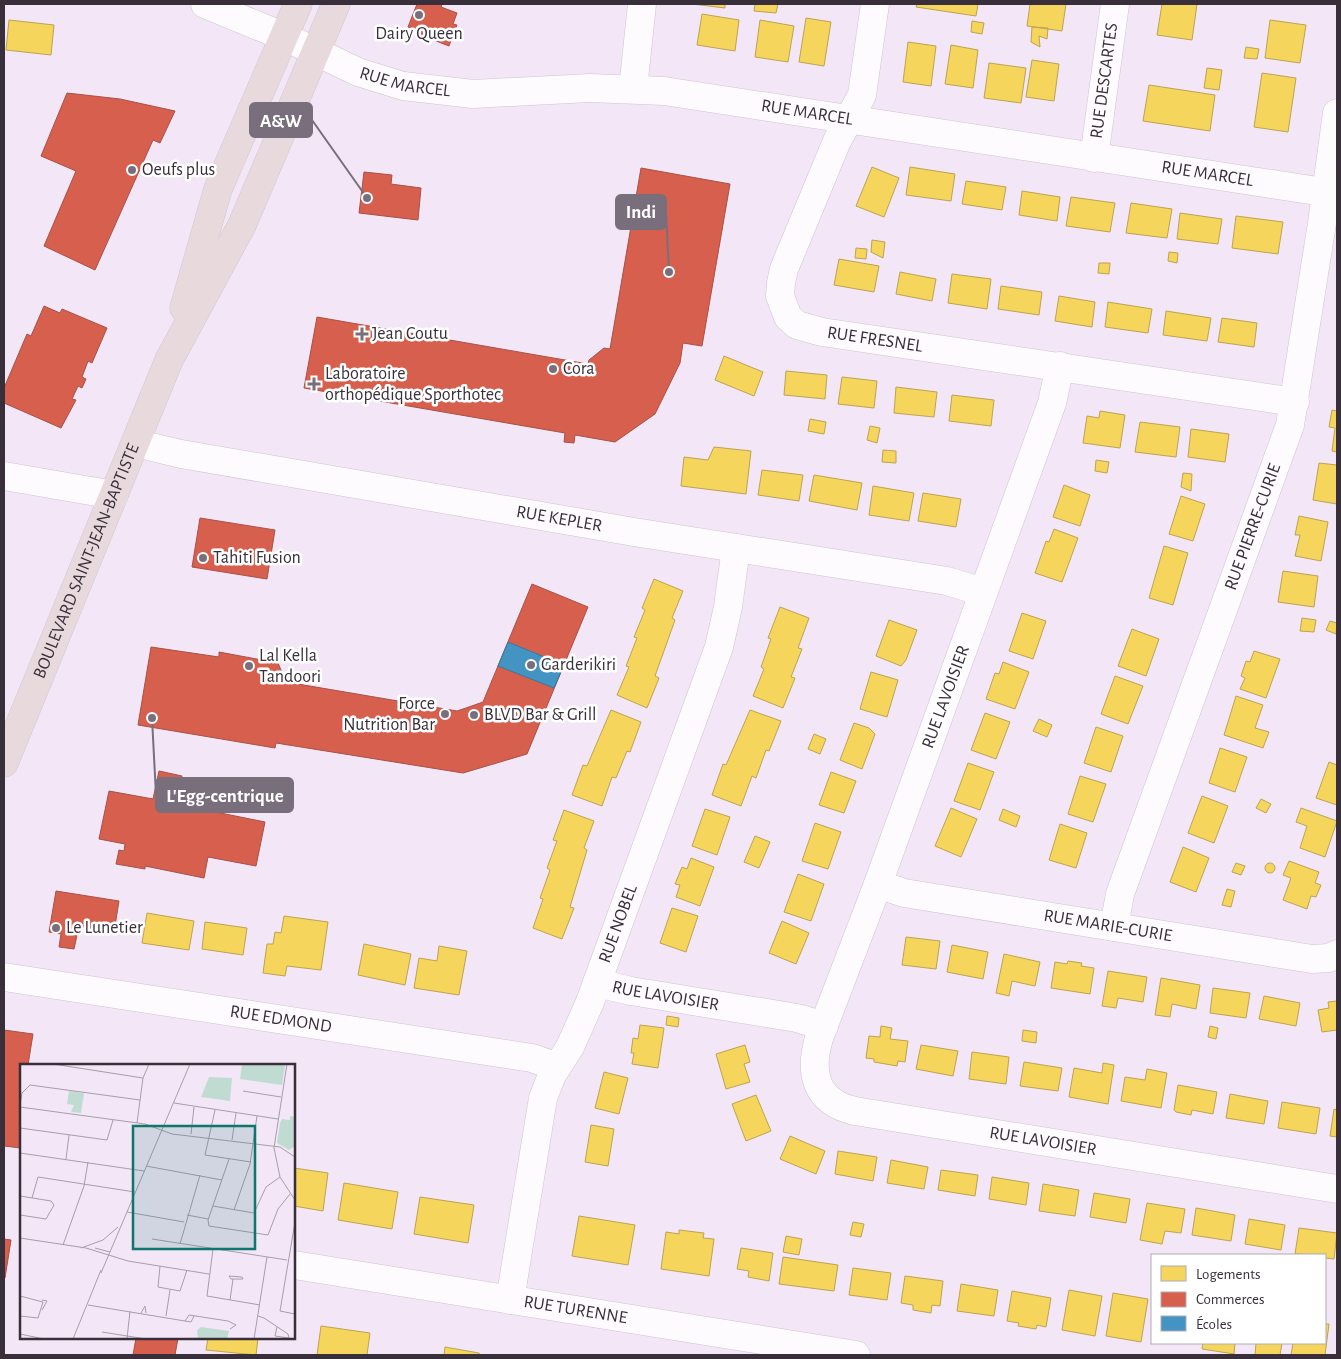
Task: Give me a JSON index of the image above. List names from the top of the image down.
{
  "streets": {
    "highway": ["BOULEVARD SAINT-JEAN-BAPTISTE"],
    "street": [
      "RUE DESCARTES",
      "RUE MARCEL",
      "RUE FRESNEL",
      "RUE KEPLER",
      "RUE PIERRE-CURIE",
      "RUE LAVOISIER",
      "RUE NOBEL",
      "RUE MARIE-CURIE",
      "RUE EDMOND",
      "RUE TURENNE"
    ]
  },
  "crossings": [
    ["RUE DESCARTES", "RUE MARCEL"],
    ["RUE MARCEL", "RUE FRESNEL"],
    ["RUE MARCEL", "RUE PIERRE-CURIE"],
    ["RUE MARCEL", "BOULEVARD SAINT-JEAN-BAPTISTE"],
    ["RUE FRESNEL", "RUE PIERRE-CURIE"],
    ["RUE FRESNEL", "RUE LAVOISIER"],
    ["RUE KEPLER", "BOULEVARD SAINT-JEAN-BAPTISTE"],
    ["RUE KEPLER", "RUE LAVOISIER"],
    ["RUE KEPLER", "RUE NOBEL"],
    ["RUE PIERRE-CURIE", "RUE MARIE-CURIE"],
    ["RUE LAVOISIER", "RUE NOBEL"],
    ["RUE LAVOISIER", "RUE MARIE-CURIE"],
    ["RUE NOBEL", "RUE EDMOND"],
    ["RUE NOBEL", "RUE TURENNE"]
  ],
  "places": {
    "other": [
      "Dairy Queen",
      "Oeufs plus",
      "A&W",
      "Indi",
      "Cora",
      "Tahiti Fusion",
      "Garderikiri",
      "Lal Kella Tandoori",
      "Force Nutrition Bar",
      "BLVD Bar & Grill",
      "L'Egg-centrique",
      "Le Lunetier"
    ],
    "health": ["Jean Coutu", "Laboratoire orthopédique Sporthotec"]
  },
  "legend": ["Logements", "Commerces", "Écoles"]
}
